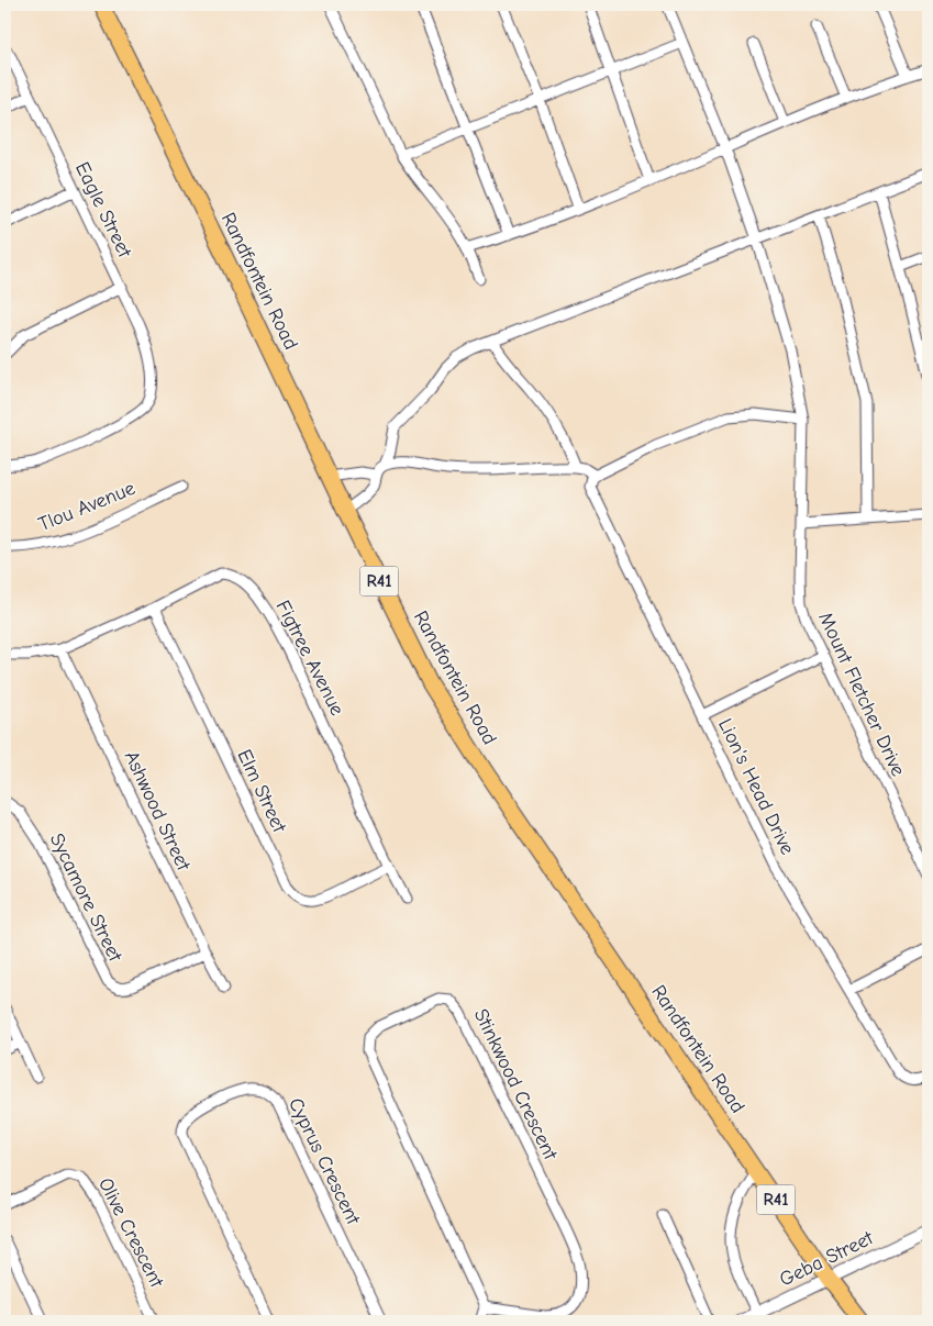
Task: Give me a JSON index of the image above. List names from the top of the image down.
{
  "streets": {
    "main road": ["Randfontein Road", "R41"],
    "street": [
      "Eagle Street",
      "Tlou Avenue",
      "Figtree Avenue",
      "Mount Fletcher Drive",
      "Lion's Head Drive",
      "Elm Street",
      "Ashwood Street",
      "Sycamore Street",
      "Stinkwood Crescent",
      "Cyprus Crescent",
      "Olive Crescent",
      "Geba Street"
    ]
  },
  "crossings": [
    ["Randfontein Road", "Geba Street"],
    ["Figtree Avenue", "Elm Street"],
    ["Figtree Avenue", "Ashwood Street"],
    ["Ashwood Street", "Sycamore Street"]
  ]
}
